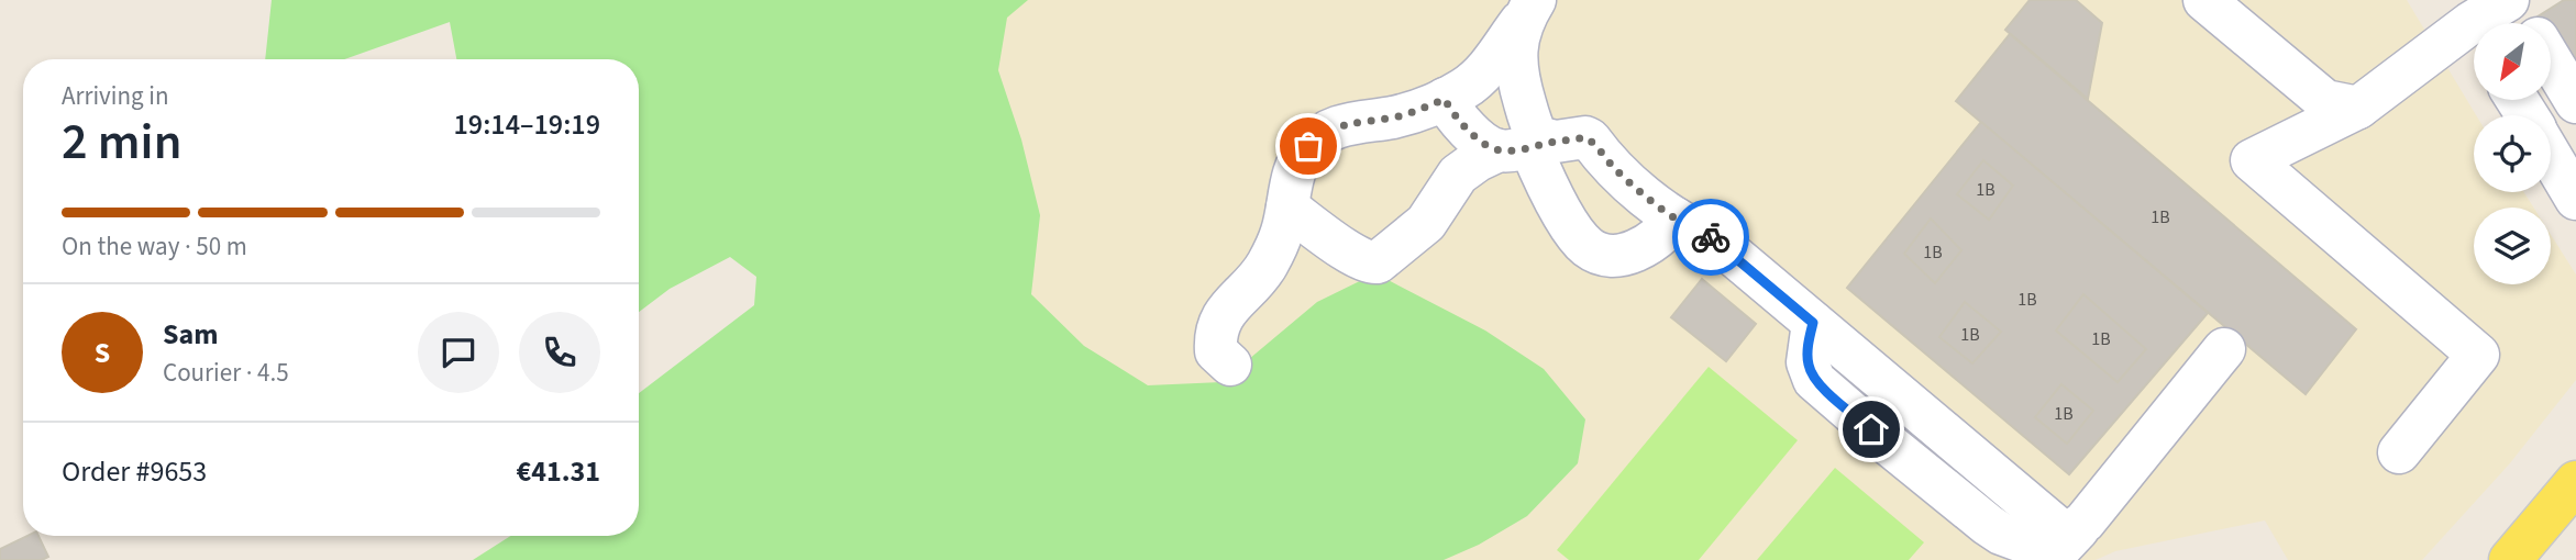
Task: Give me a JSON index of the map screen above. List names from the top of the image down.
{
  "house_numbers": [
    "1B",
    "1B",
    "1B",
    "1B",
    "1B",
    "1B",
    "1B"
  ],
  "north": "bottom left",
  "page": {
    "heading": ["2 min", "Arriving in", "19:14–19:19"],
    "panel": [
      "Sam",
      "Courier · 4.5",
      "Order #9653",
      "€41.31"
    ],
    "bar": "On the way · 50 m",
    "round": "S"
  }
}
